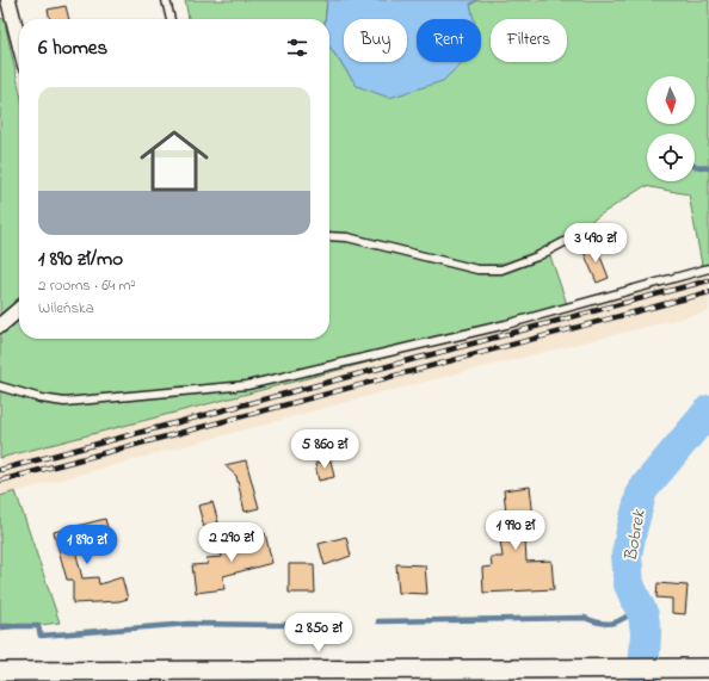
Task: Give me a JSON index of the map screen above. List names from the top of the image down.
{
  "water": ["Bobrek"],
  "north": "bottom",
  "page": {
    "chip": ["Buy", "Rent", "Filters"],
    "heading": "6 homes",
    "list": [
      {
        "name": "1 890 zł/mo",
        "note": "2 rooms · 64 m² · Wileńska"
      }
    ],
    "price": [
      "3 490 zł",
      "5 860 zł",
      "1 990 zł",
      "2 290 zł",
      "1 890 zł",
      "2 850 zł"
    ]
  }
}
